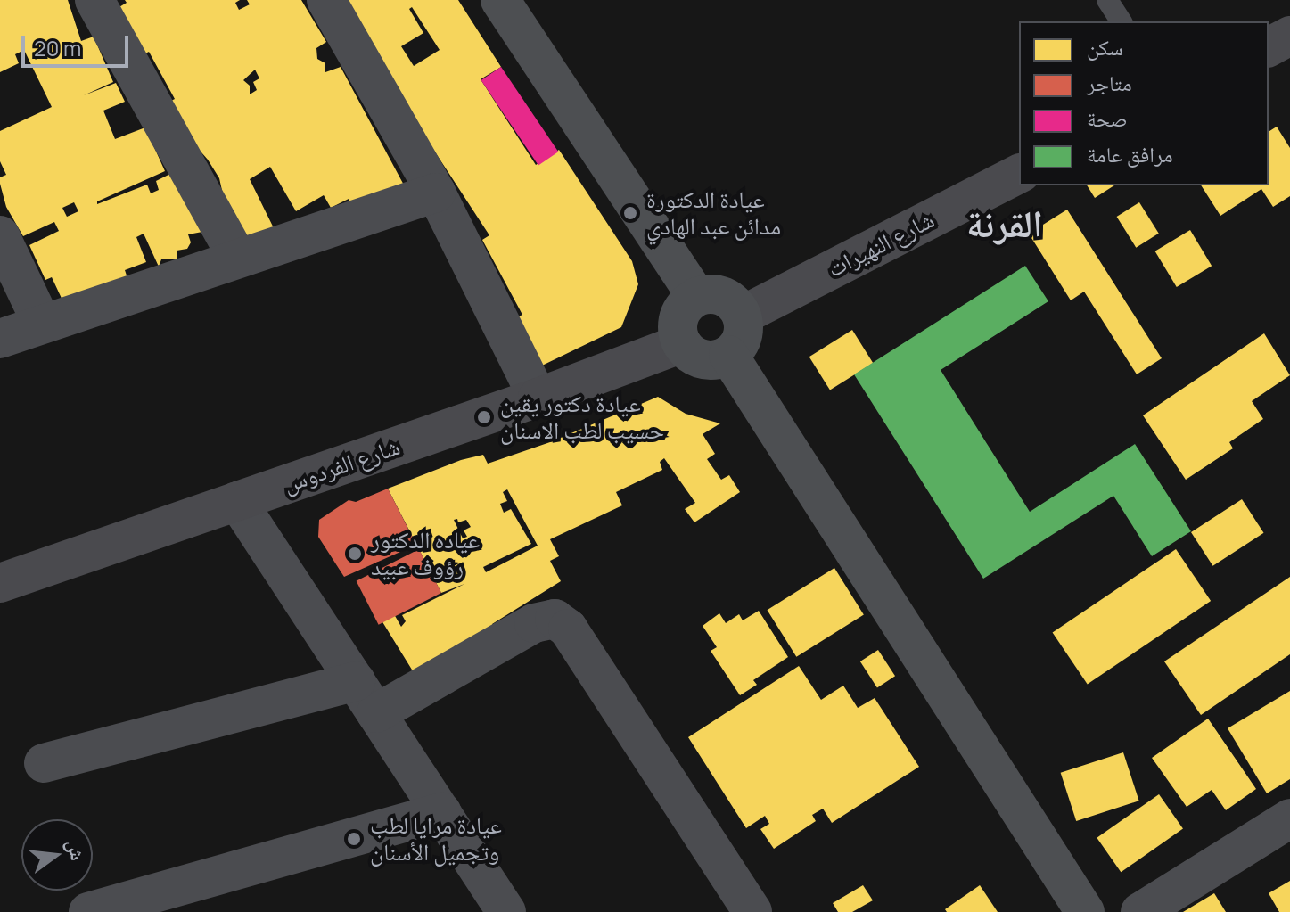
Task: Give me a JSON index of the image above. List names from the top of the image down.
{
  "streets": {
    "street": ["شارع النهيرات", "شارع الفردوس"]
  },
  "crossings": [
    ["شارع النهيرات", "شارع الفردوس"]
  ],
  "districts": ["القرنة"],
  "places": [
    "عيادة الدكتورة مدائن عبد الهادي",
    "عيادة دكتور يقين حسيب لطب الاسنان",
    "عياده الدكتور رؤوف عبيد",
    "عيادة مرايا لطب وتجميل الأسنان"
  ],
  "legend": [
    "سكن",
    "متاجر",
    "صحة",
    "مرافق عامة"
  ],
  "scale_bar": "20 m",
  "north": "right"
}
